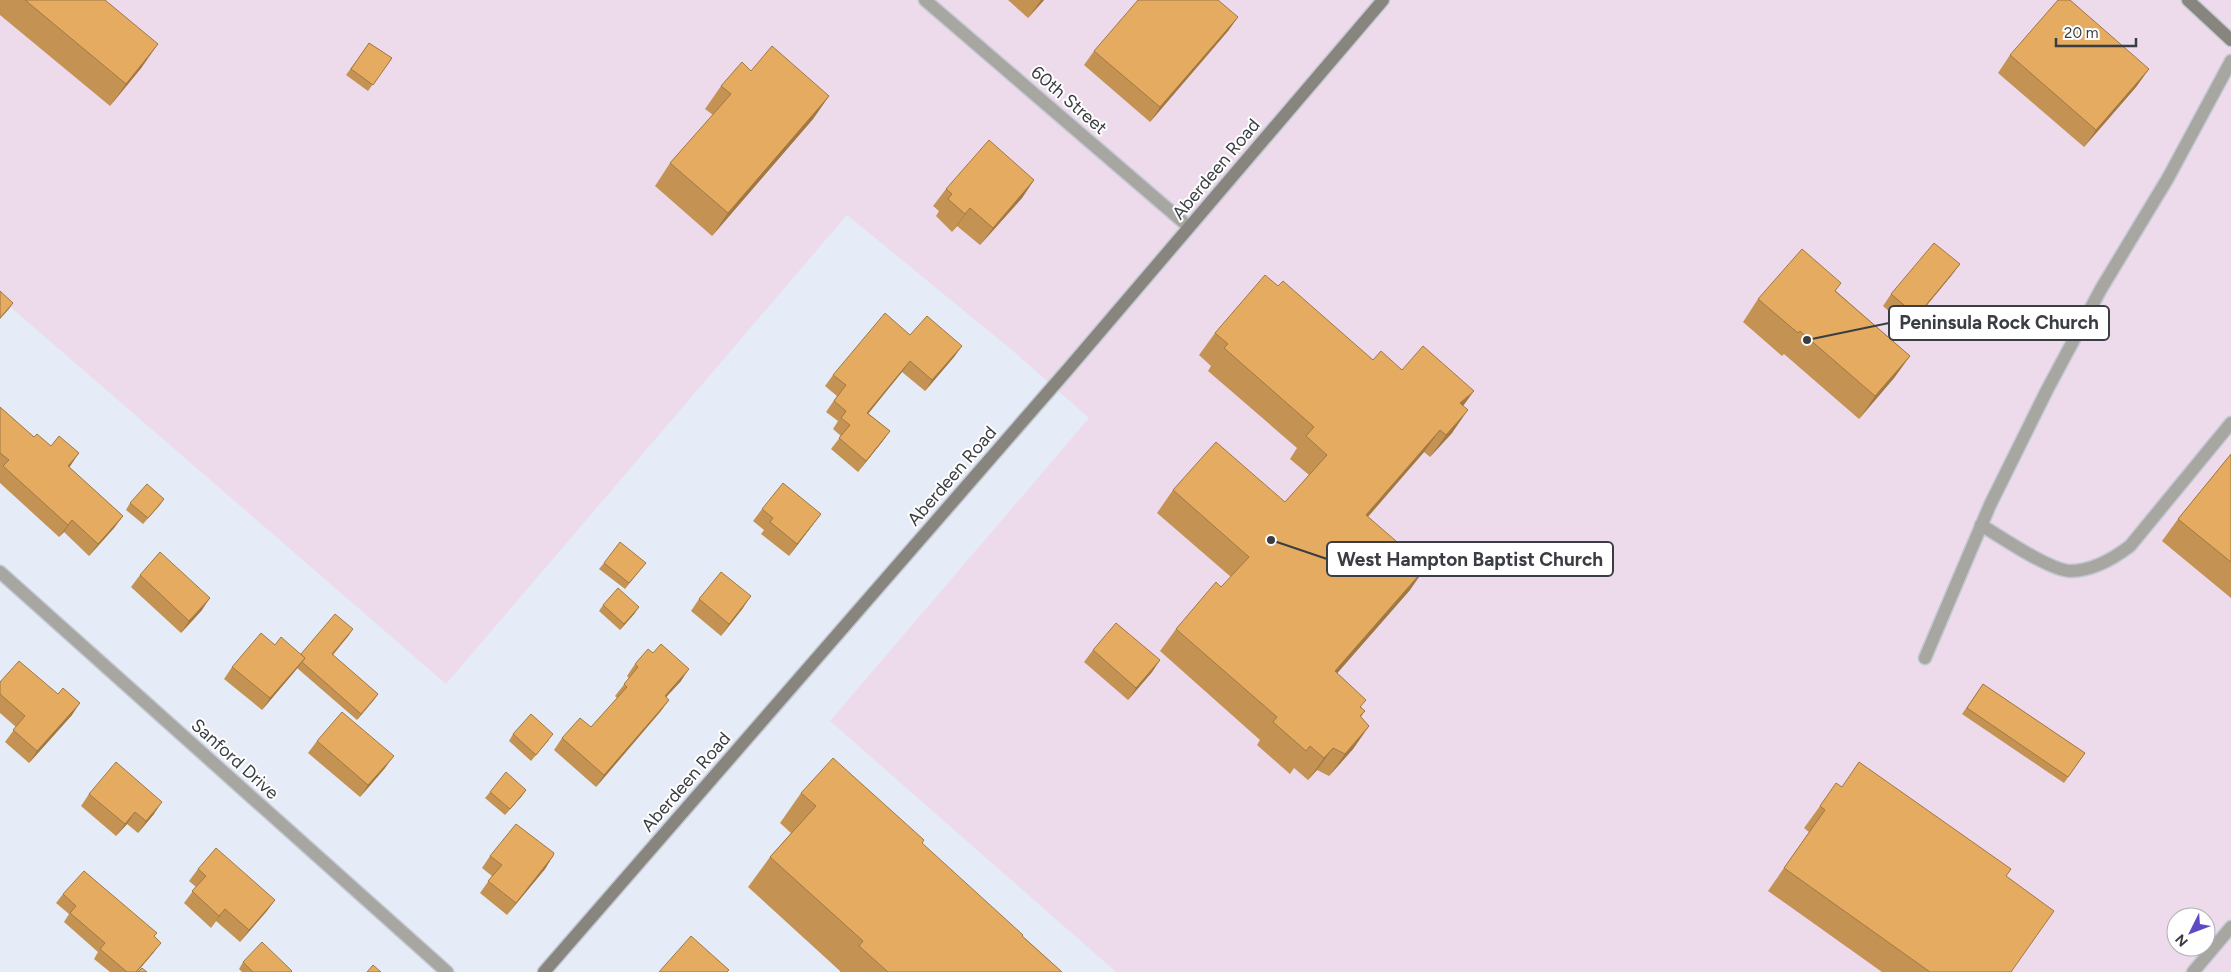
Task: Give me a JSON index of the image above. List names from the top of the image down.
{
  "streets": {
    "main road": ["Aberdeen Road"],
    "street": ["60th Street", "Sanford Drive"]
  },
  "crossings": [
    ["60th Street", "Aberdeen Road"]
  ],
  "places": ["Peninsula Rock Church", "West Hampton Baptist Church"],
  "scale_bar": "20 m",
  "north": "bottom left"
}
